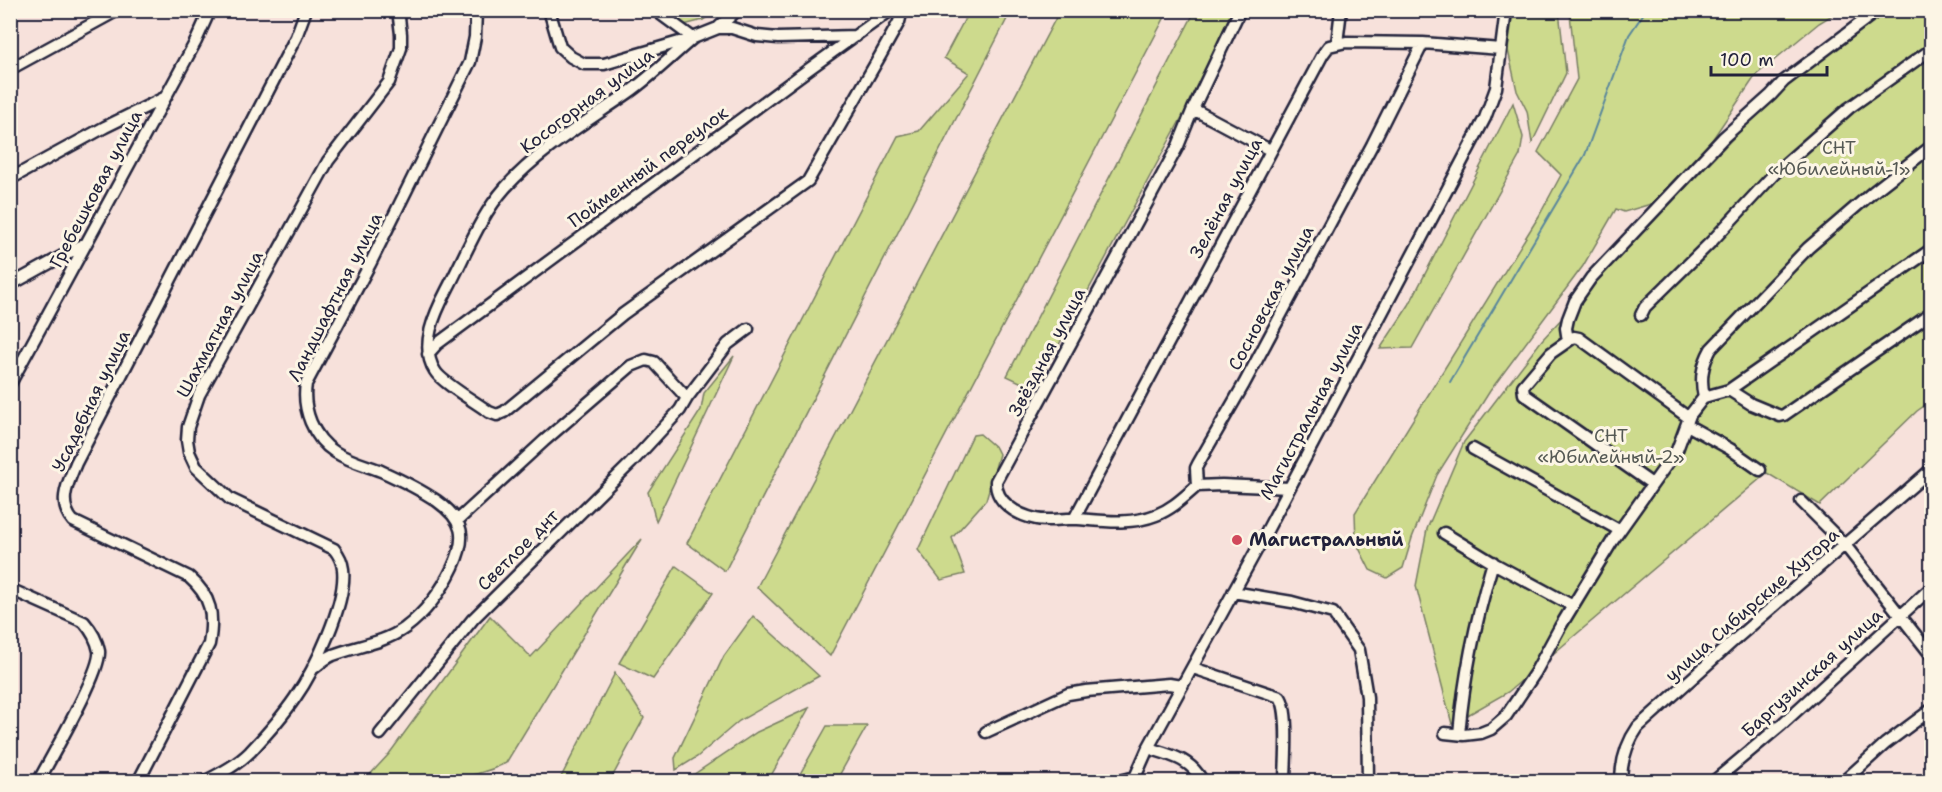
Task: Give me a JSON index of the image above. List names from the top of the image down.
{
  "streets": {
    "street": [
      "Косогорная улица",
      "Пойменный переулок",
      "Гребешковая улица",
      "Зелёная улица",
      "Ландшафтная улица",
      "Сосновская улица",
      "Шахматная улица",
      "Звёздная улица",
      "Усадебная улица",
      "Магистральная улица",
      "Светлое днт",
      "улица Сибирские Хутора",
      "Баргузинская улица"
    ]
  },
  "crossings": [
    ["Косогорная улица", "Пойменный переулок"],
    ["Зелёная улица", "Звёздная улица"],
    ["Сосновская улица", "Звёздная улица"]
  ],
  "parks": ["СНТ «Юбилейный-1»", "СНТ «Юбилейный-2»"],
  "places": ["Магистральный"],
  "scale_bar": "100 m"
}
